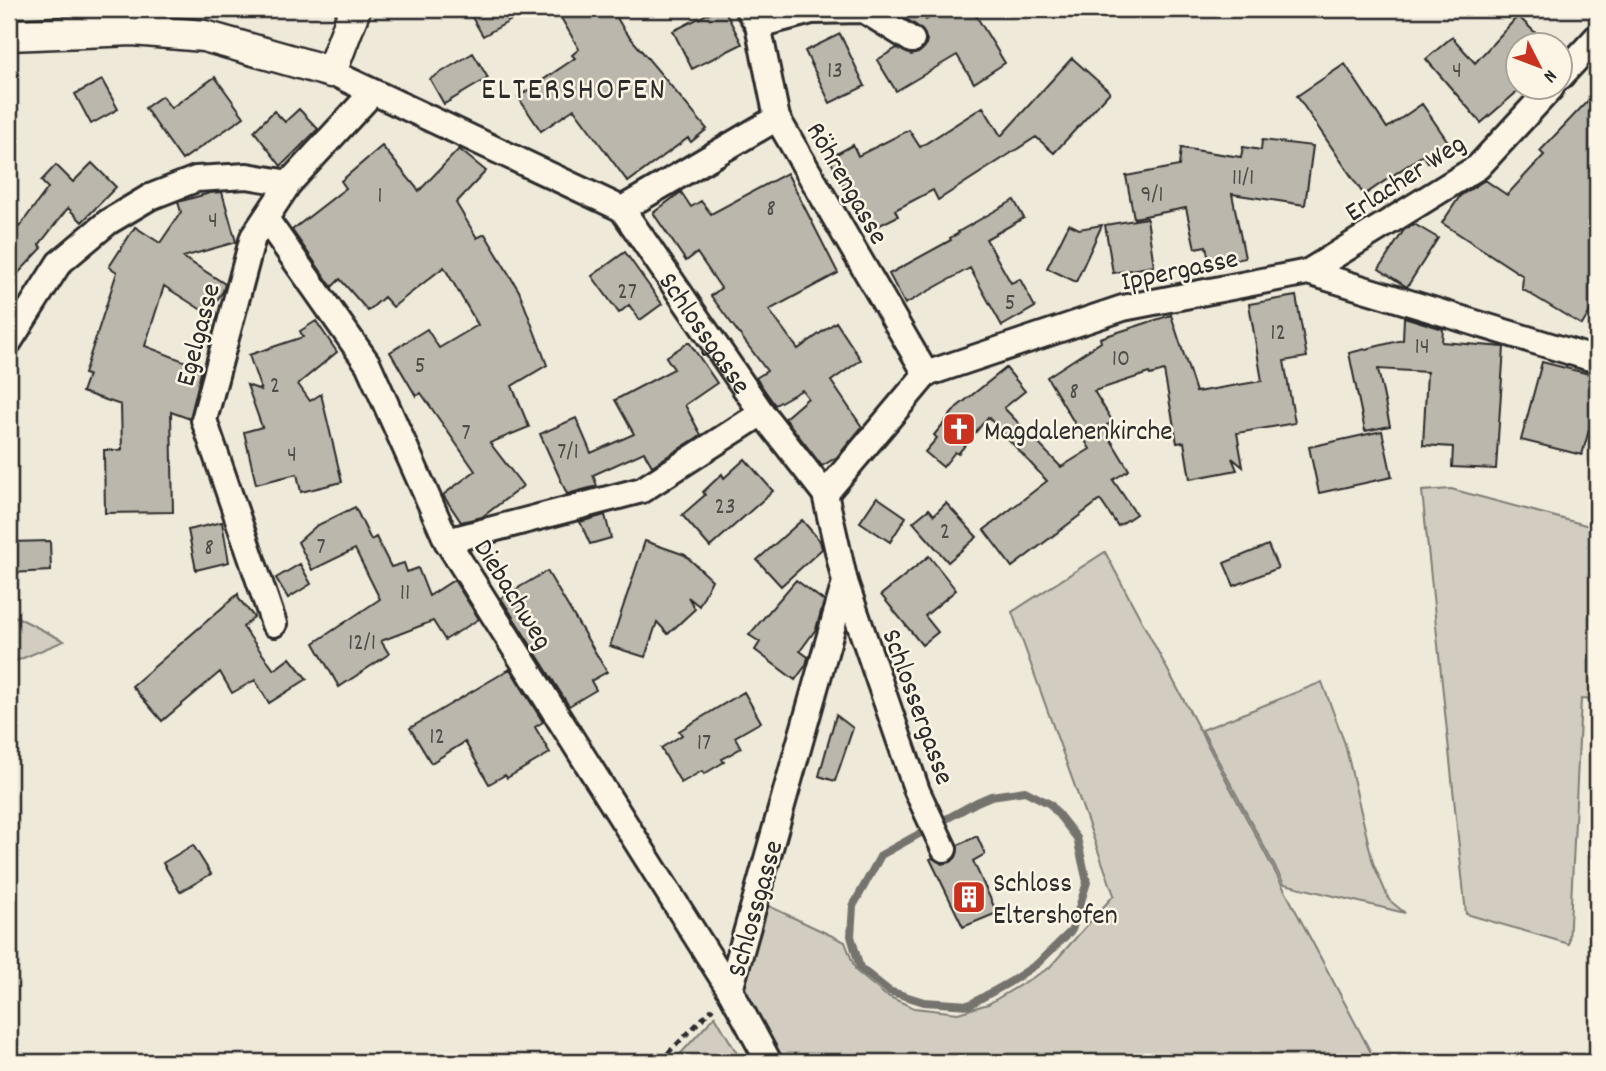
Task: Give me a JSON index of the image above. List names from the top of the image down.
{
  "streets": {
    "street": [
      "Erlacher Weg",
      "Röhrengasse",
      "Ippergasse",
      "Schlossgasse",
      "Egelgasse",
      "Diebachweg",
      "Schlossergasse"
    ]
  },
  "crossings": [
    ["Erlacher Weg", "Ippergasse"],
    ["Röhrengasse", "Ippergasse"],
    ["Schlossgasse", "Diebachweg"],
    ["Schlossgasse", "Schlossergasse"],
    ["Egelgasse", "Diebachweg"]
  ],
  "districts": ["ELTERSHOFEN"],
  "places": {
    "church": ["Magdalenenkirche"],
    "building": ["Schloss Eltershofen"]
  },
  "house_numbers": [
    "13",
    "4",
    "11/1",
    "9/1",
    "1",
    "8",
    "4",
    "27",
    "5",
    "12",
    "14",
    "10",
    "5",
    "2",
    "8",
    "7",
    "7/1",
    "4",
    "23",
    "2",
    "7",
    "8",
    "11",
    "12/1",
    "12",
    "17"
  ],
  "north": "bottom right"
}
